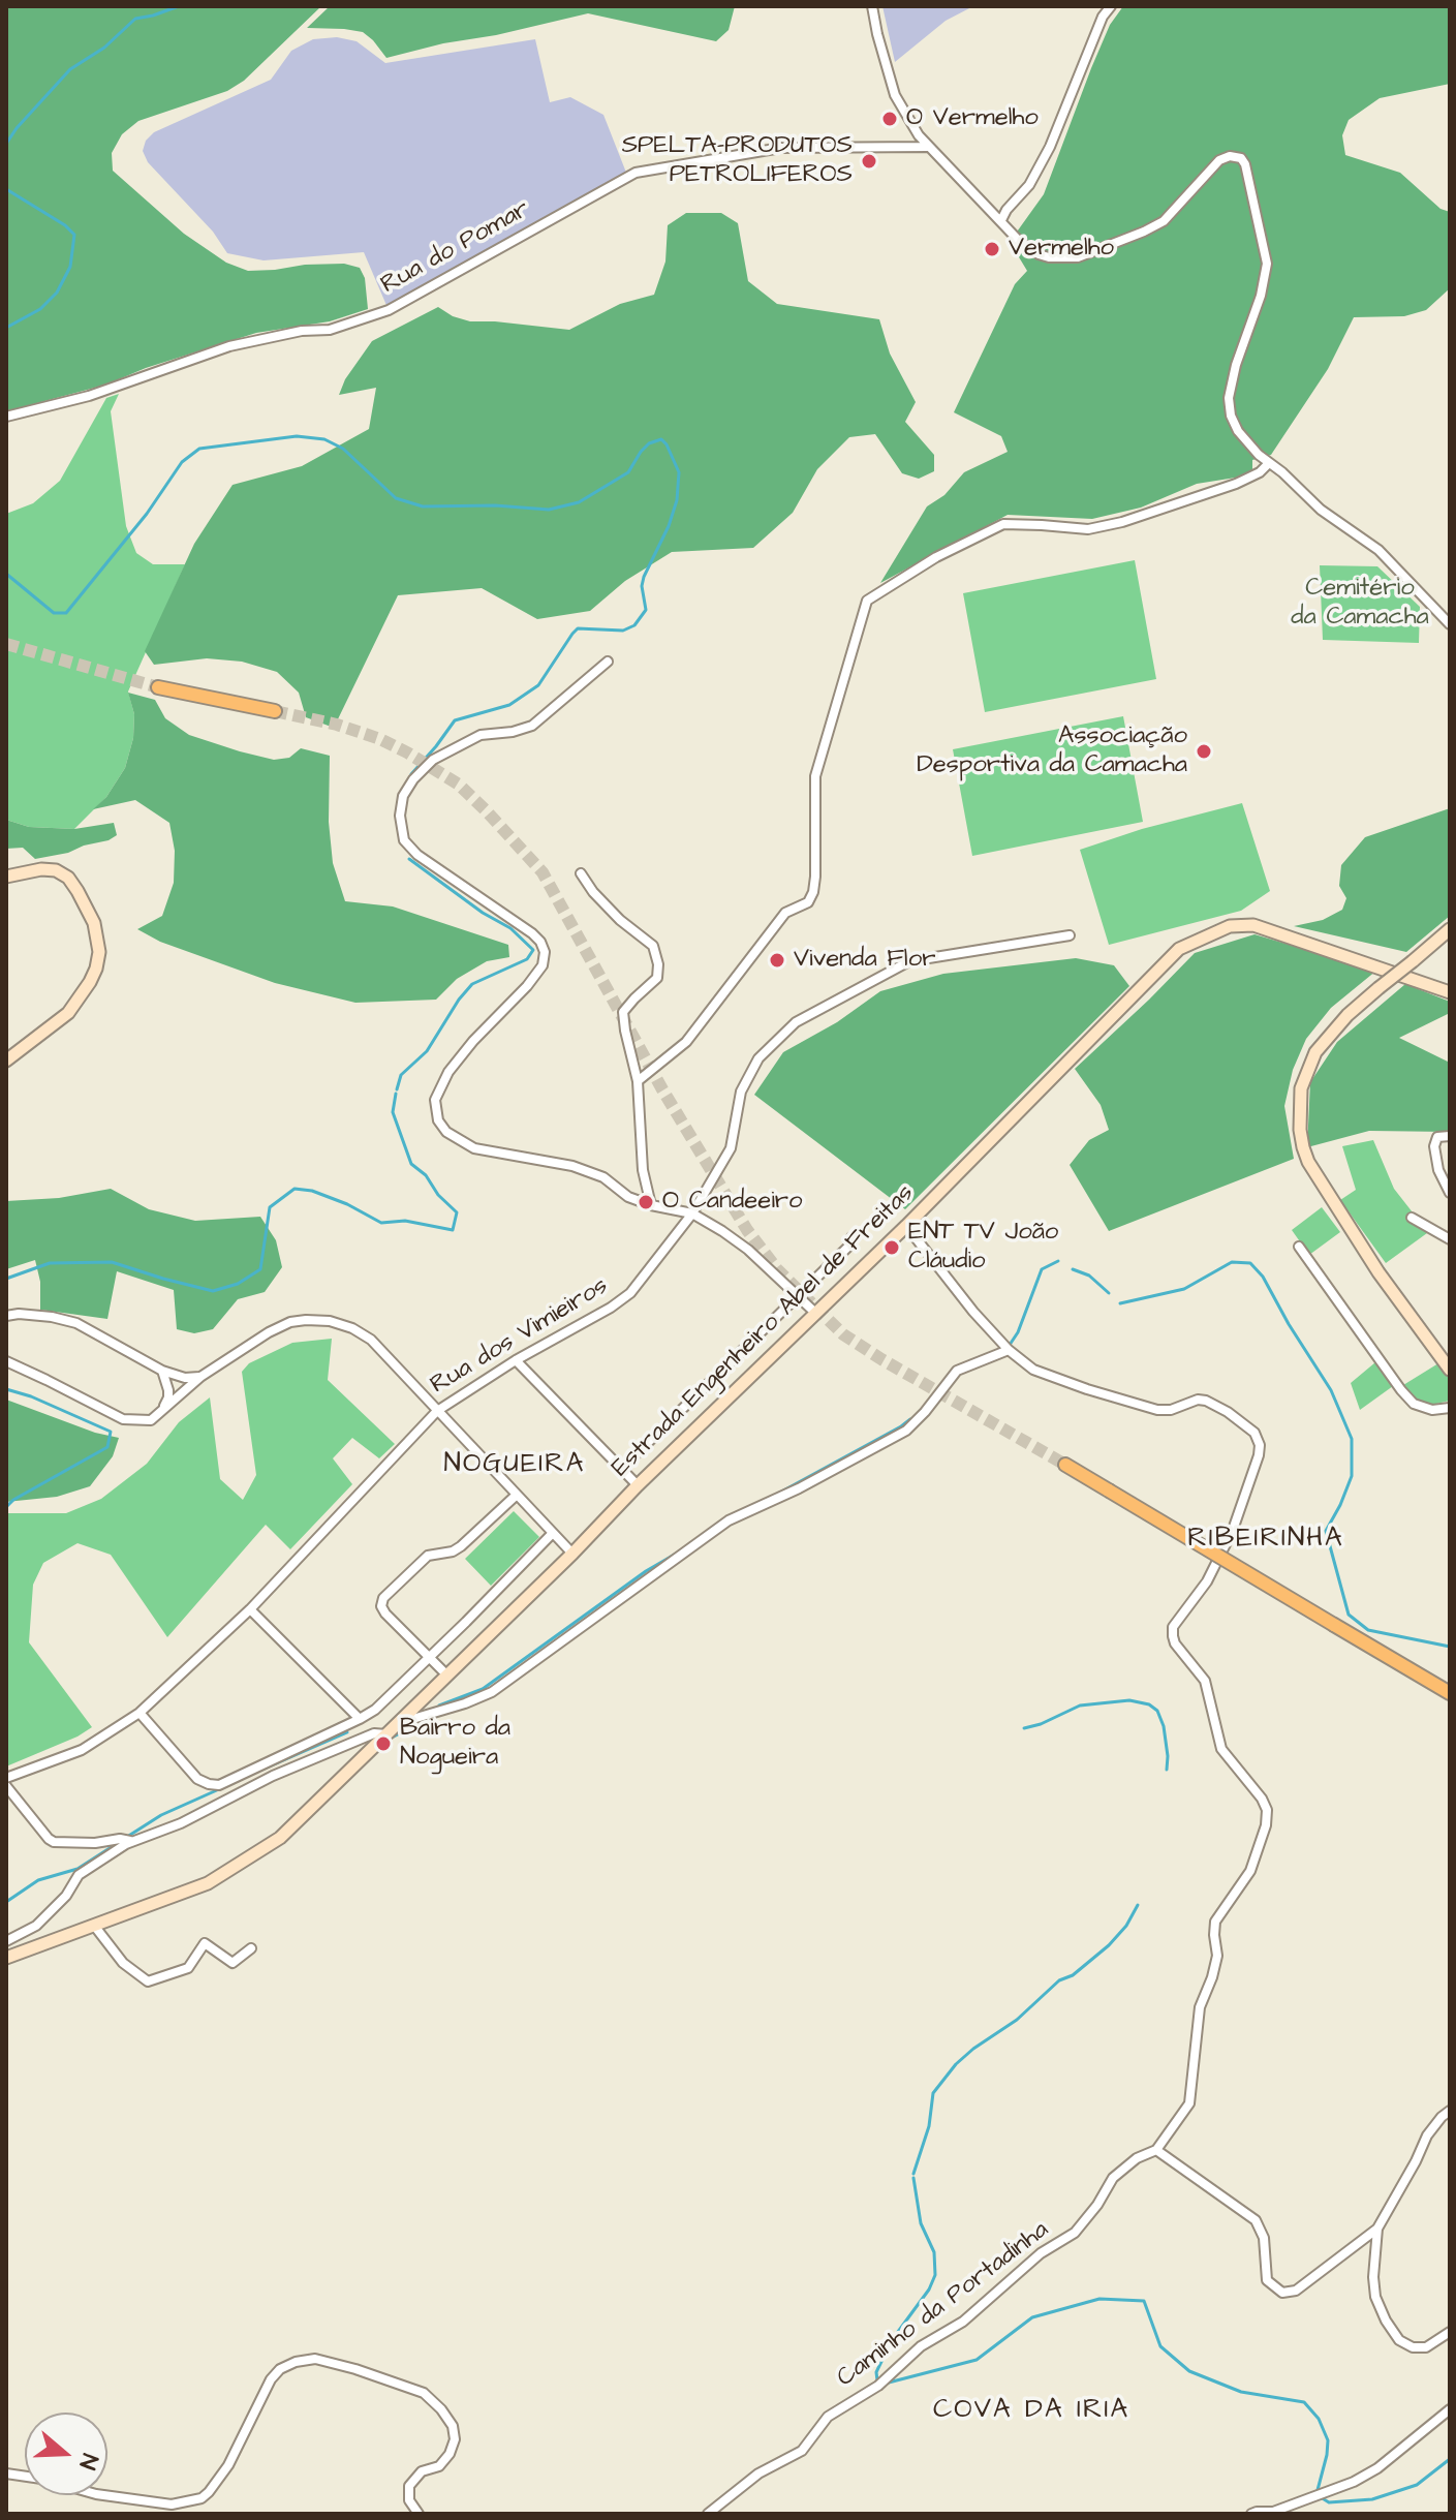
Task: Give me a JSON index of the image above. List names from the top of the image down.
{
  "streets": {
    "main road": ["Estrada Engenheiro Abel de Freitas"],
    "street": ["Rua do Pomar", "Rua dos Vimieiros", "Caminho da Portadinha"]
  },
  "districts": ["NOGUEIRA", "RIBEIRINHA", "COVA DA IRIA"],
  "parks": ["Cemitério da Camacha"],
  "places": [
    "O Vermelho",
    "SPELTA-PRODUTOS PETROLIFEROS",
    "Vermelho",
    "Associação Desportiva da Camacha",
    "Vivenda Flor",
    "O Candeeiro",
    "ENT TV João Cláudio",
    "Bairro da Nogueira"
  ],
  "north": "right"
}
